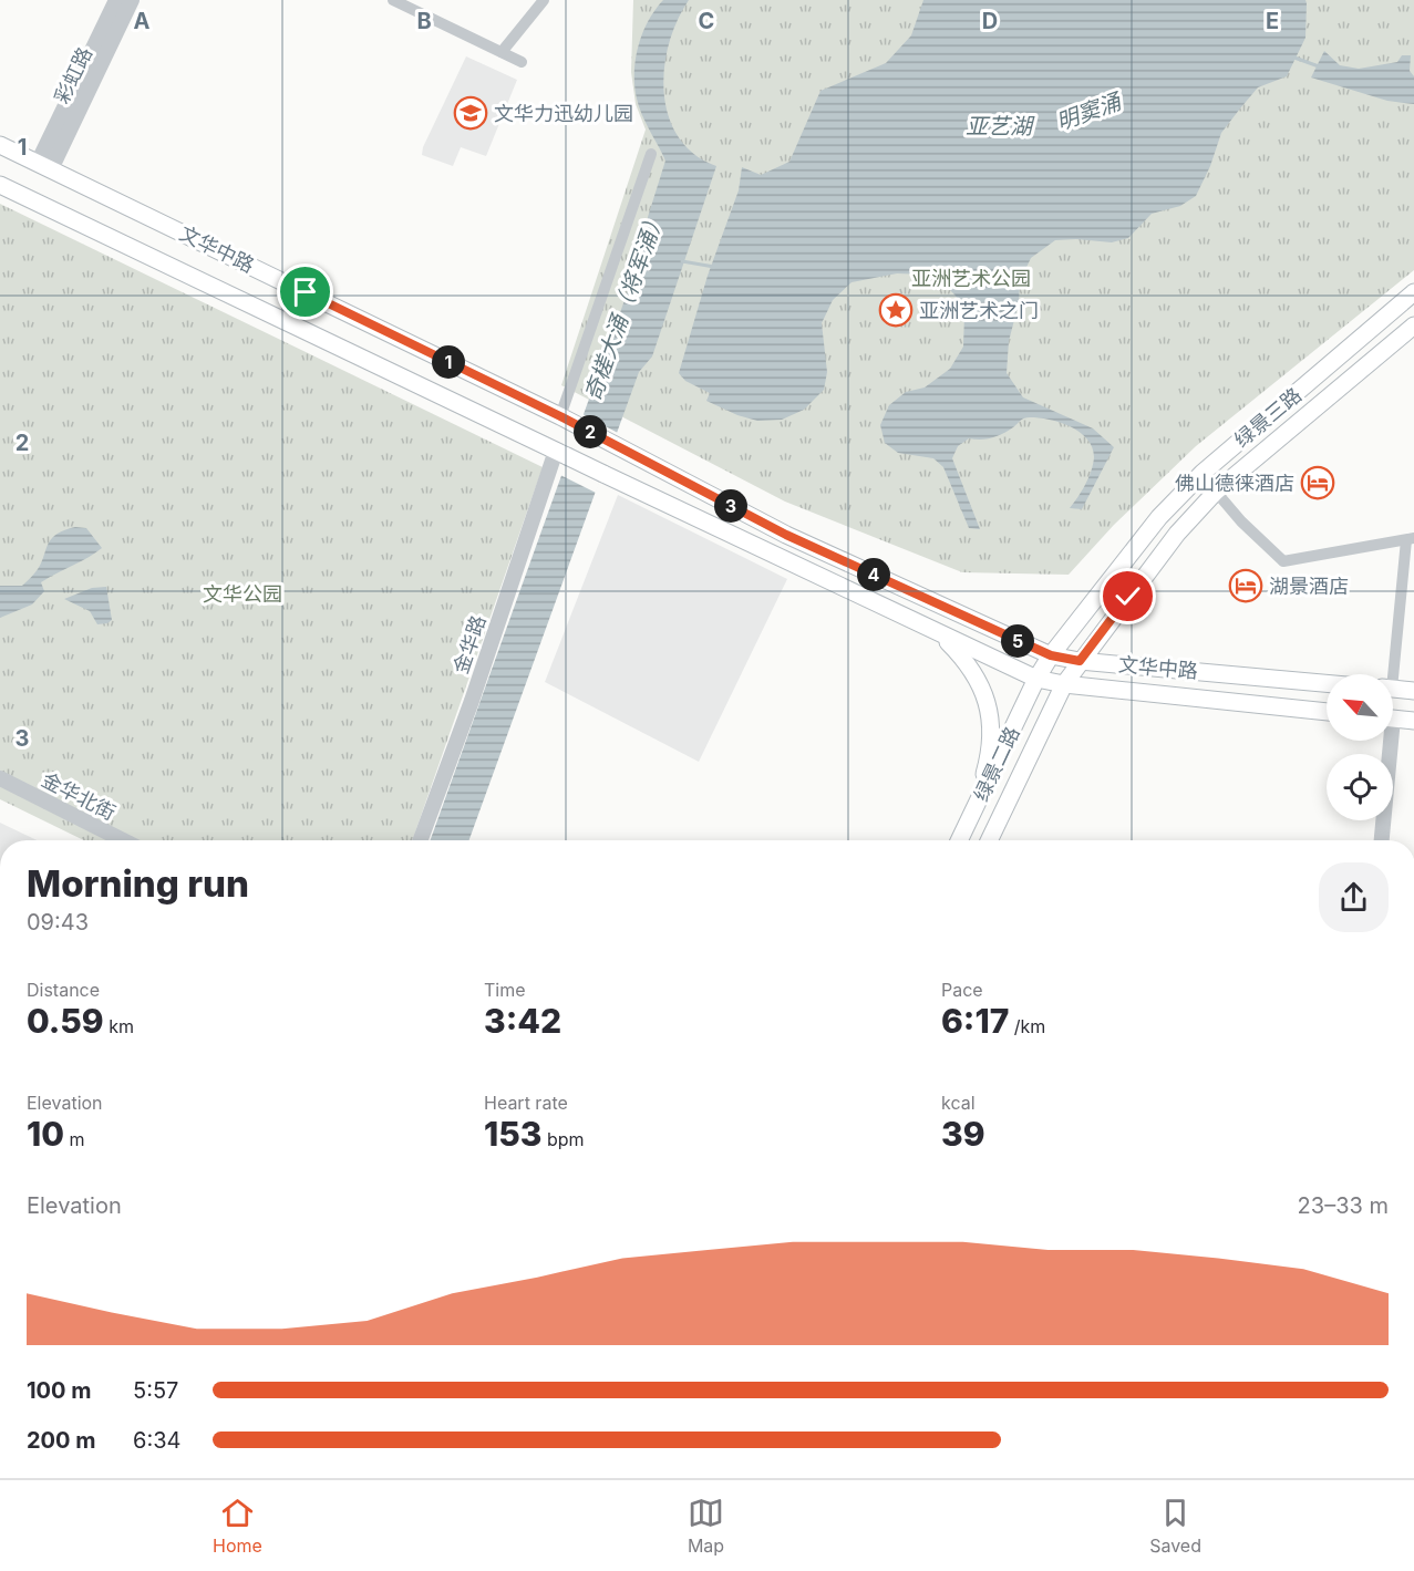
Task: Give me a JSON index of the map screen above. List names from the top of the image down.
{
  "streets": {
    "main road": ["文华中路", "绿景三路", "绿景二路"],
    "street": ["彩虹路", "金华路", "金华北街"]
  },
  "crossings": [
    ["彩虹路", "文华中路"],
    ["文华中路", "绿景三路"],
    ["文华中路", "金华路"],
    ["文华中路", "绿景二路"],
    ["绿景三路", "绿景二路"]
  ],
  "water": ["明窦涌", "亚艺湖", "奇槎大涌（将军涌）"],
  "parks": ["亚洲艺术公园", "文华公园"],
  "places": {
    "school or university": ["文华力迅幼儿园"],
    "place": ["亚洲艺术之门"],
    "hotel": ["佛山德徕酒店", "湖景酒店"]
  },
  "north": "top left",
  "page": {
    "pins": [
      "1",
      "2",
      "3",
      "4",
      "5"
    ],
    "heading": ["Morning run", "09:43"],
    "stats": [
      ["Distance", "0.59 km"],
      ["Time", "3:42"],
      ["Pace", "6:17 /km"],
      ["Elevation", "10 m"],
      ["Heart rate", "153 bpm"],
      ["kcal", "39"]
    ],
    "chart": ["Elevation", "23–33 m"],
    "list": [
      {
        "name": "100 m",
        "note": "5:57"
      },
      {
        "name": "200 m",
        "note": "6:34"
      }
    ],
    "tabs": ["Home", "Map", "Saved"]
  },
  "grid": {
    "columns": [
      "A",
      "B",
      "C",
      "D",
      "E"
    ],
    "rows": ["1", "2", "3"]
  }
}
